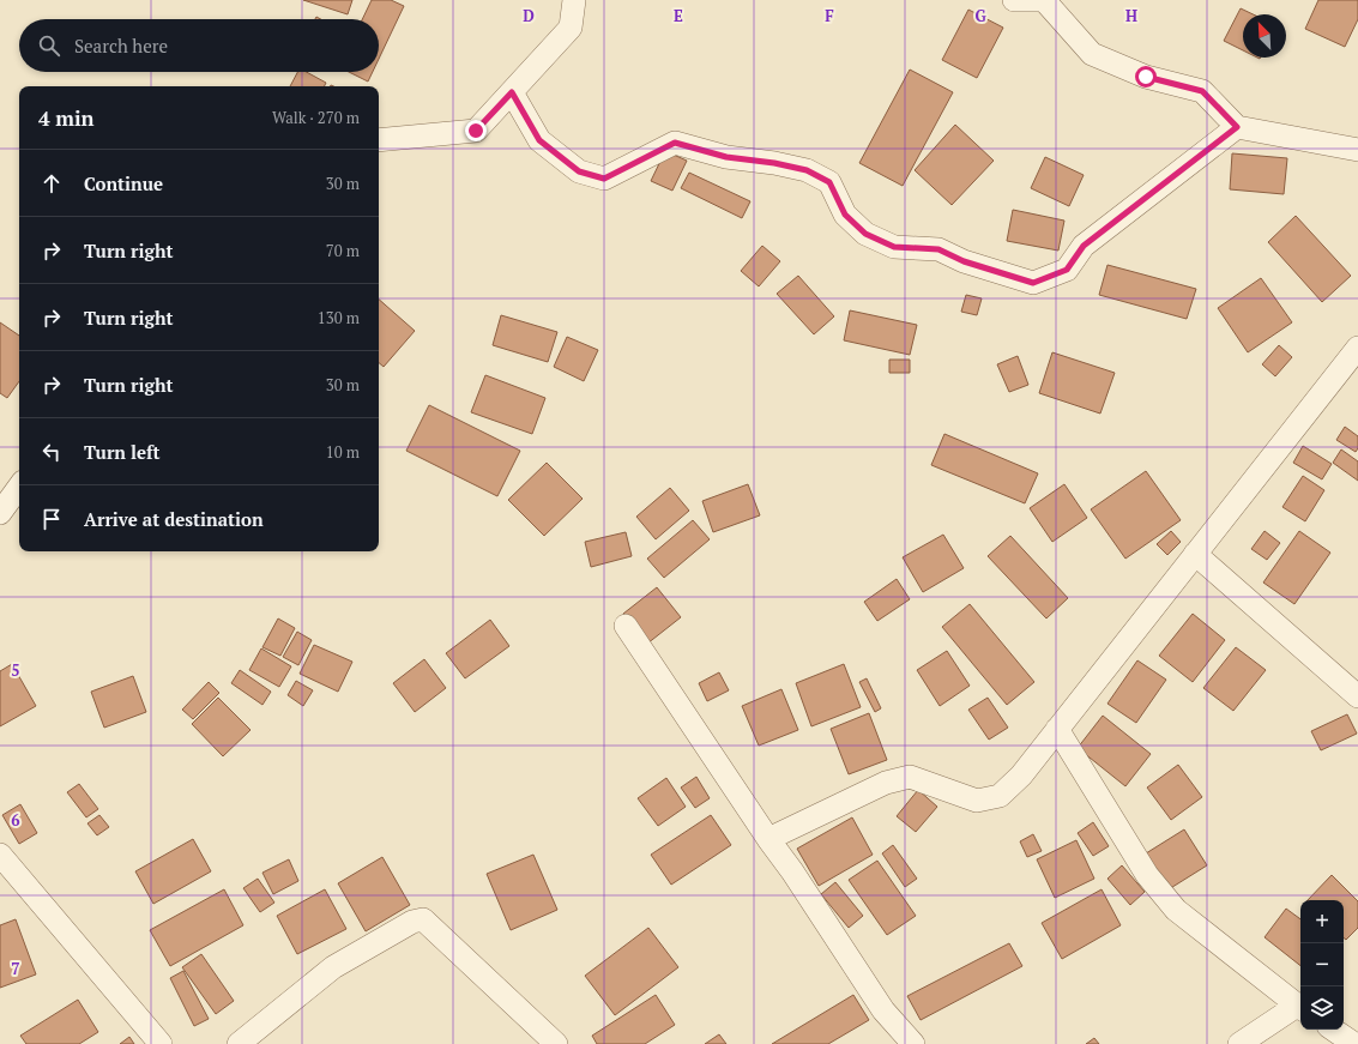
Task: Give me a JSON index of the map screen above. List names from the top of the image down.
{
  "north": "top left",
  "page": {
    "search": "Search here",
    "heading": ["4 min", "Walk · 270 m"],
    "list": [
      ["Continue", "30 m"],
      ["Turn right", "70 m"],
      ["Turn right", "130 m"],
      ["Turn right", "30 m"],
      ["Turn left", "10 m"],
      "Arrive at destination"
    ],
    "map_buttons": ["+", "−"]
  },
  "grid": {
    "columns": [
      "D",
      "E",
      "F",
      "G",
      "H"
    ],
    "rows": ["5", "6", "7"]
  }
}
